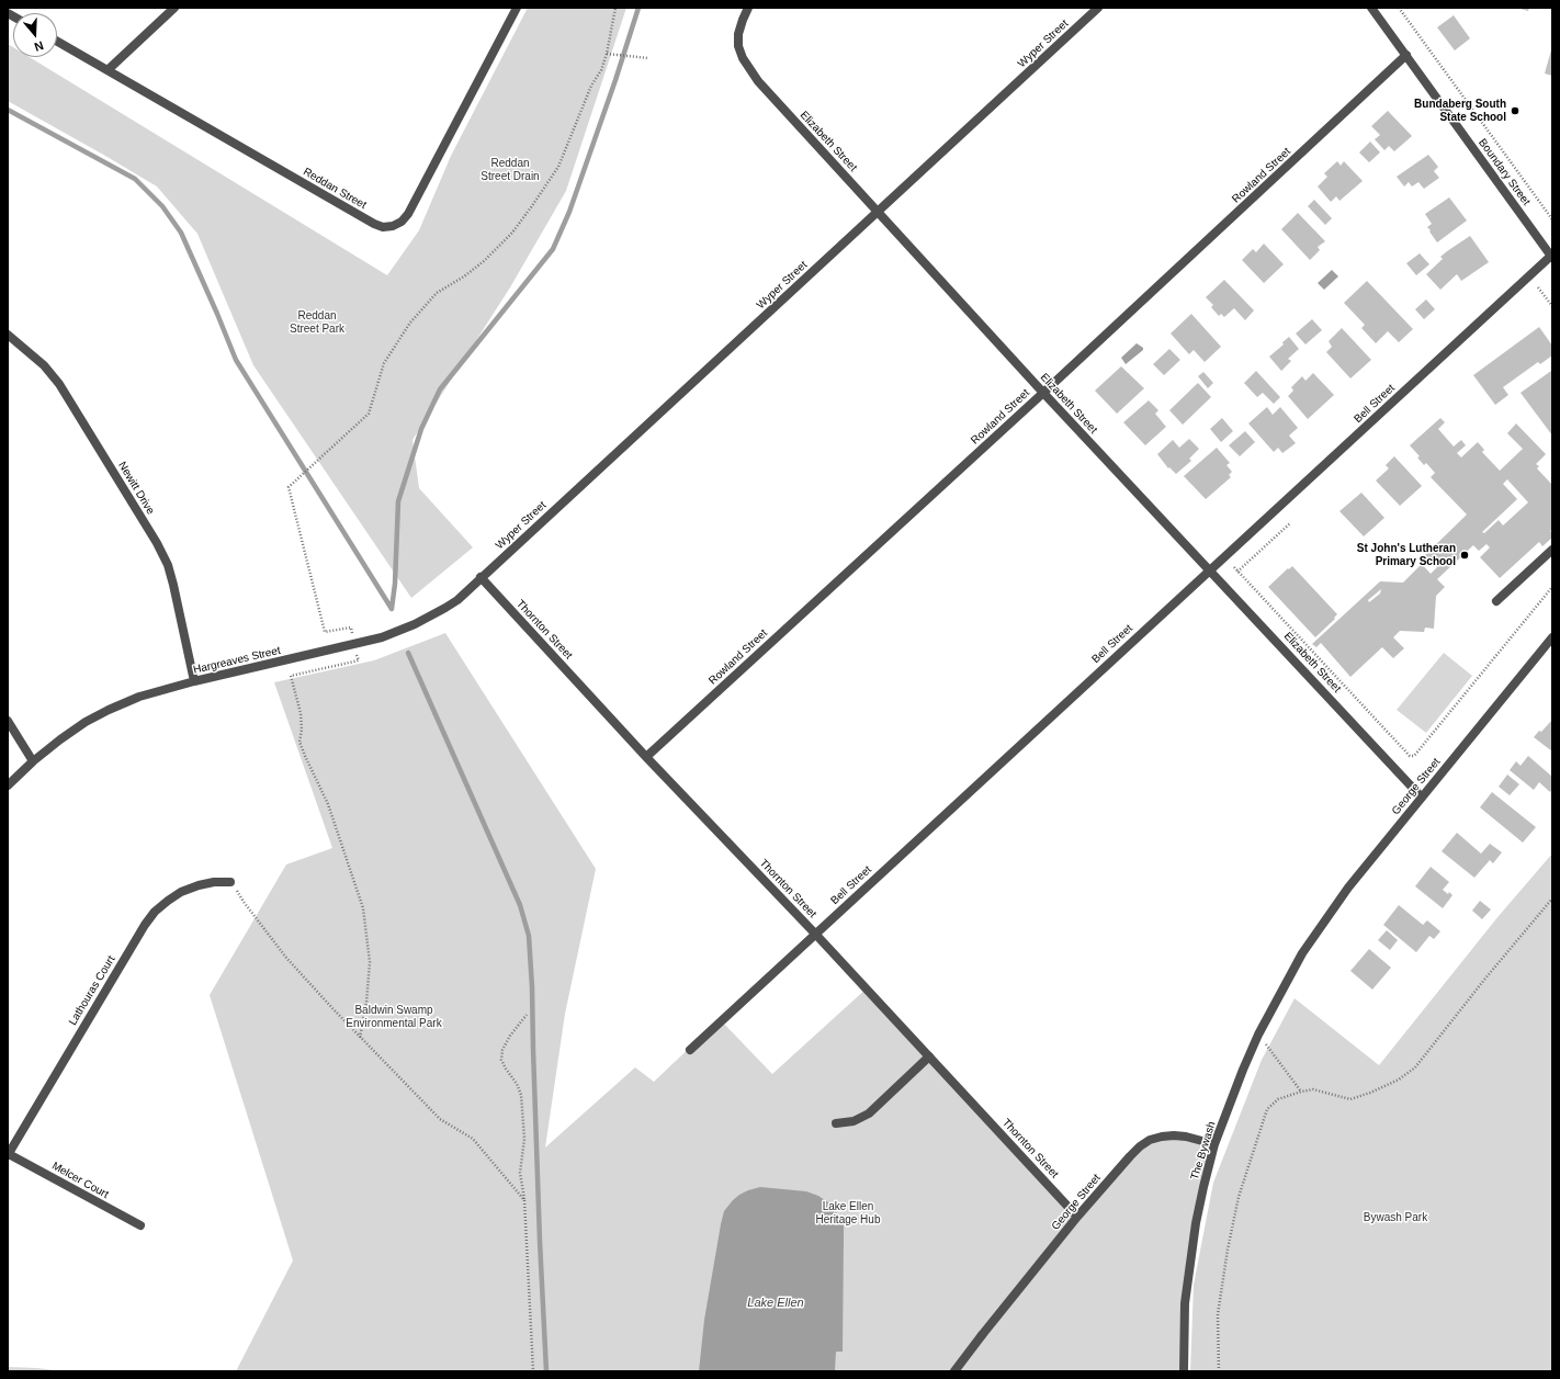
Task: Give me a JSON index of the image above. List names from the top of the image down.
{
  "streets": {
    "street": [
      "Wyper Street",
      "Elizabeth Street",
      "Boundary Street",
      "Rowland Street",
      "Reddan Street",
      "Bell Street",
      "Newitt Drive",
      "Thornton Street",
      "Hargreaves Street",
      "George Street",
      "Lathouras Court",
      "The Bywash",
      "Melcer Court"
    ]
  },
  "crossings": [
    ["Wyper Street", "Elizabeth Street"],
    ["Wyper Street", "Thornton Street"],
    ["Wyper Street", "Hargreaves Street"],
    ["Elizabeth Street", "Rowland Street"],
    ["Elizabeth Street", "Bell Street"],
    ["Elizabeth Street", "George Street"],
    ["Boundary Street", "Rowland Street"],
    ["Boundary Street", "Bell Street"],
    ["Rowland Street", "Thornton Street"],
    ["Bell Street", "Thornton Street"],
    ["Newitt Drive", "Hargreaves Street"],
    ["Thornton Street", "Hargreaves Street"],
    ["Thornton Street", "George Street"],
    ["George Street", "The Bywash"],
    ["Lathouras Court", "Melcer Court"]
  ],
  "water": ["Lake Ellen"],
  "parks": [
    "Reddan Street Drain",
    "Reddan Street Park",
    "Baldwin Swamp Environmental Park",
    "Lake Ellen Heritage Hub",
    "Bywash Park"
  ],
  "places": ["Bundaberg South State School", "St John's Lutheran Primary School"],
  "north": "bottom"
}
